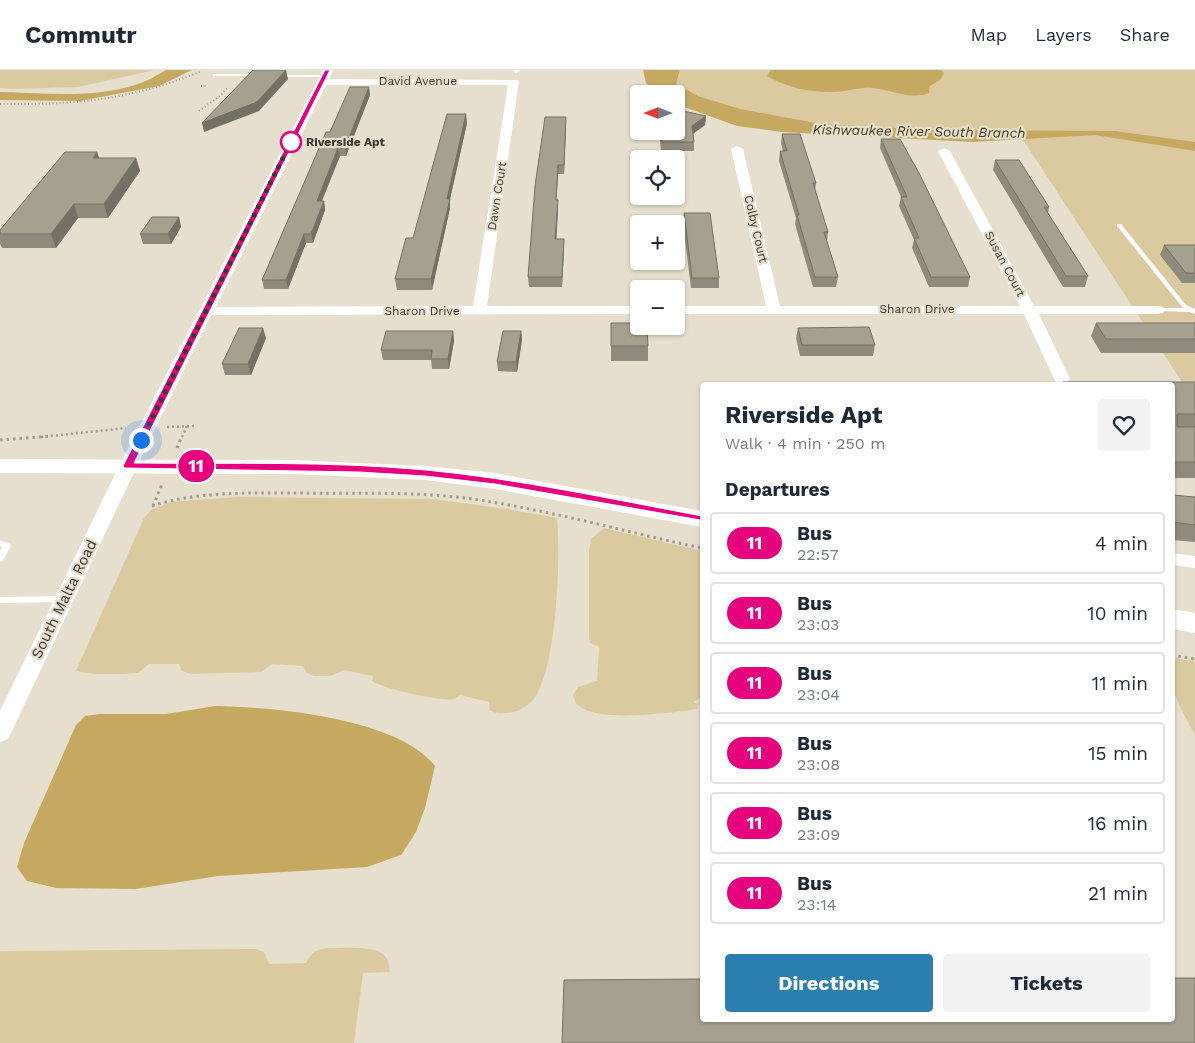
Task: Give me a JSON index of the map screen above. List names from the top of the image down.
{
  "streets": {
    "street": [
      "David Avenue",
      "Dawn Court",
      "Colby Court",
      "Susan Court",
      "Sharon Drive",
      "South Malta Road"
    ]
  },
  "crossings": [
    ["David Avenue", "Dawn Court"],
    ["David Avenue", "South Malta Road"],
    ["Dawn Court", "Sharon Drive"],
    ["Colby Court", "Sharon Drive"],
    ["Susan Court", "Sharon Drive"],
    ["Sharon Drive", "South Malta Road"]
  ],
  "water": ["Kishwaukee River South Branch"],
  "places": ["Riverside Apt"],
  "lines": ["bus line 11"],
  "north": "left",
  "page": {
    "header": "Commutr",
    "nav": ["Map", "Layers", "Share"],
    "on_map": "11",
    "map_buttons": ["+", "−"],
    "heading": [
      ["Riverside Apt", "Walk · 4 min · 250 m"],
      "Departures"
    ],
    "list": [
      {
        "mark": "11",
        "name": "Bus",
        "note": "22:57",
        "value": "4 min"
      },
      {
        "mark": "11",
        "name": "Bus",
        "note": "23:03",
        "value": "10 min"
      },
      {
        "mark": "11",
        "name": "Bus",
        "note": "23:04",
        "value": "11 min"
      },
      {
        "mark": "11",
        "name": "Bus",
        "note": "23:08",
        "value": "15 min"
      },
      {
        "mark": "11",
        "name": "Bus",
        "note": "23:09",
        "value": "16 min"
      },
      {
        "mark": "11",
        "name": "Bus",
        "note": "23:14",
        "value": "21 min"
      }
    ],
    "buttons": ["Directions", "Tickets"]
  }
}
